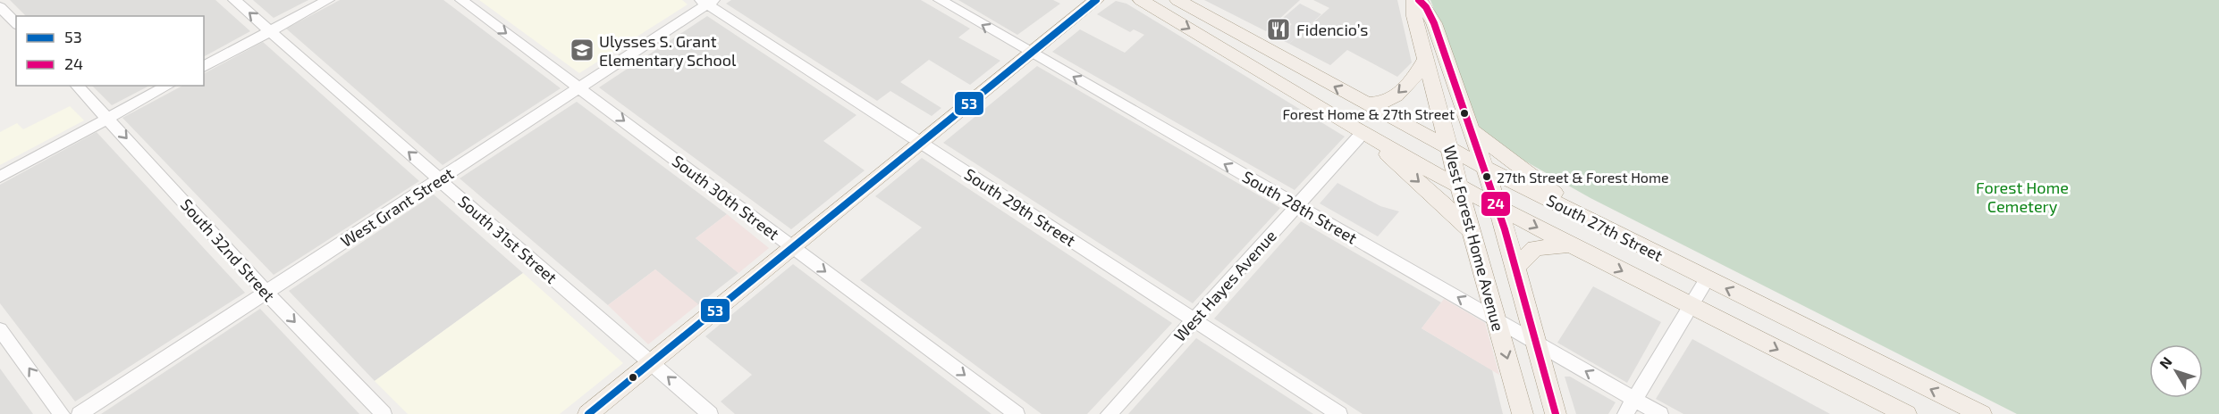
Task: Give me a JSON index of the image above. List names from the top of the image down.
{
  "streets": {
    "main road": ["South 27th Street", "West Forest Home Avenue"],
    "street": [
      "South 30th Street",
      "West Grant Street",
      "South 29th Street",
      "South 28th Street",
      "South 31st Street",
      "South 32nd Street",
      "West Hayes Avenue"
    ]
  },
  "crossings": [
    ["South 30th Street", "West Grant Street"],
    ["West Grant Street", "South 29th Street"],
    ["West Grant Street", "South 31st Street"],
    ["West Grant Street", "South 32nd Street"],
    ["South 29th Street", "West Hayes Avenue"],
    ["South 28th Street", "West Forest Home Avenue"],
    ["South 28th Street", "West Hayes Avenue"],
    ["South 27th Street", "West Forest Home Avenue"],
    ["South 27th Street", "West Hayes Avenue"]
  ],
  "one_way": [
    "South 30th Street",
    "South 28th Street",
    "South 31st Street",
    "South 32nd Street"
  ],
  "parks": ["Forest Home Cemetery"],
  "places": {
    "restaurant": ["Fidencio’s"],
    "school or university": ["Ulysses S. Grant Elementary School"],
    "other": ["Forest Home & 27th Street", "27th Street & Forest Home"]
  },
  "lines": ["transit line 53", "transit line 24"],
  "legend": ["53", "24"],
  "north": "top left"
}
